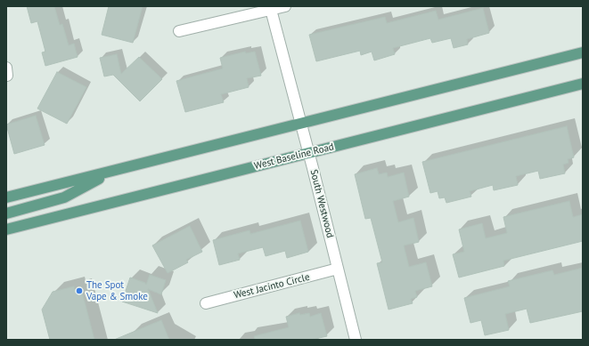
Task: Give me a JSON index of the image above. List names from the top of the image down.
{
  "streets": {
    "main road": ["West Baseline Road"],
    "street": ["South Westwood", "West Jacinto Circle"]
  },
  "crossings": [
    ["West Baseline Road", "South Westwood"],
    ["South Westwood", "West Jacinto Circle"]
  ],
  "places": ["The Spot Vape & Smoke"]
}
